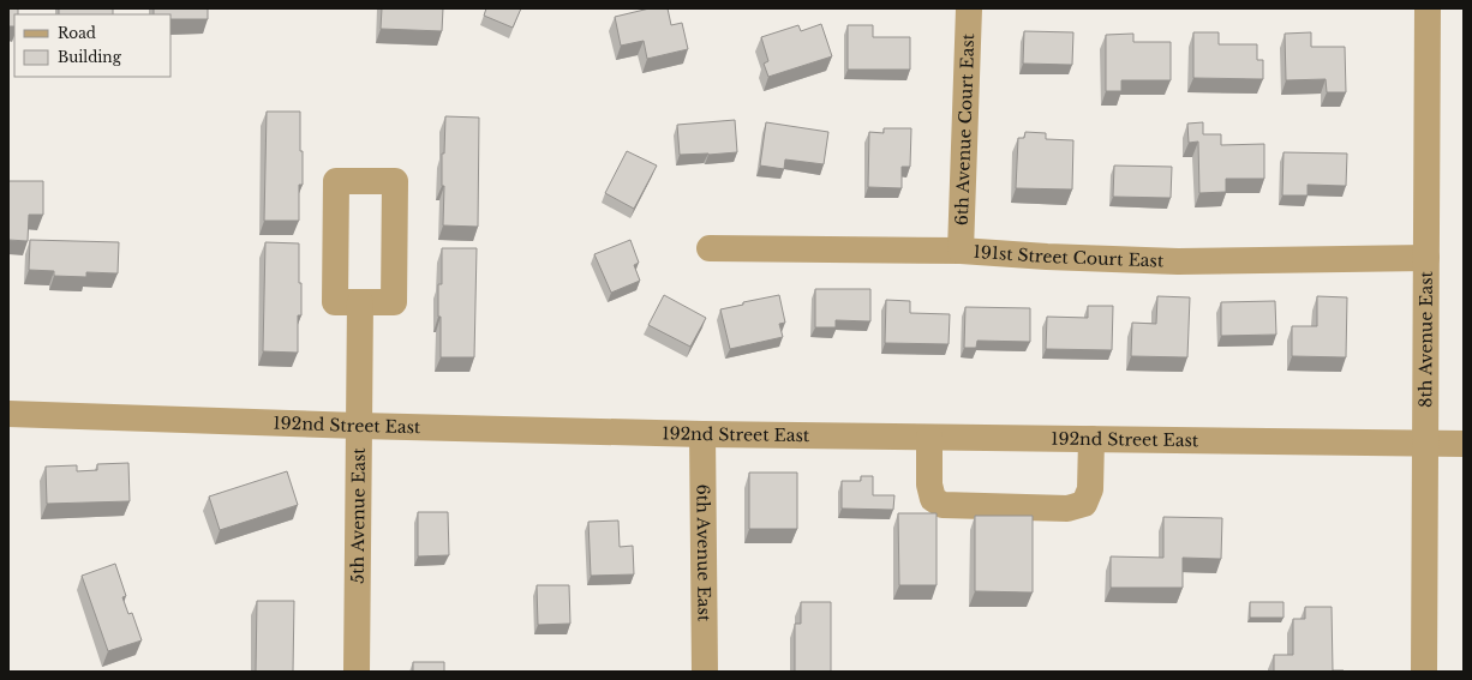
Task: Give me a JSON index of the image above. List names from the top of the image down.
{
  "streets": {
    "street": [
      "6th Avenue Court East",
      "191st Street Court East",
      "8th Avenue East",
      "192nd Street East",
      "5th Avenue East",
      "6th Avenue East"
    ]
  },
  "crossings": [
    ["6th Avenue Court East", "191st Street Court East"],
    ["191st Street Court East", "8th Avenue East"],
    ["8th Avenue East", "192nd Street East"],
    ["192nd Street East", "5th Avenue East"],
    ["192nd Street East", "6th Avenue East"]
  ],
  "legend": ["Road", "Building"]
}
